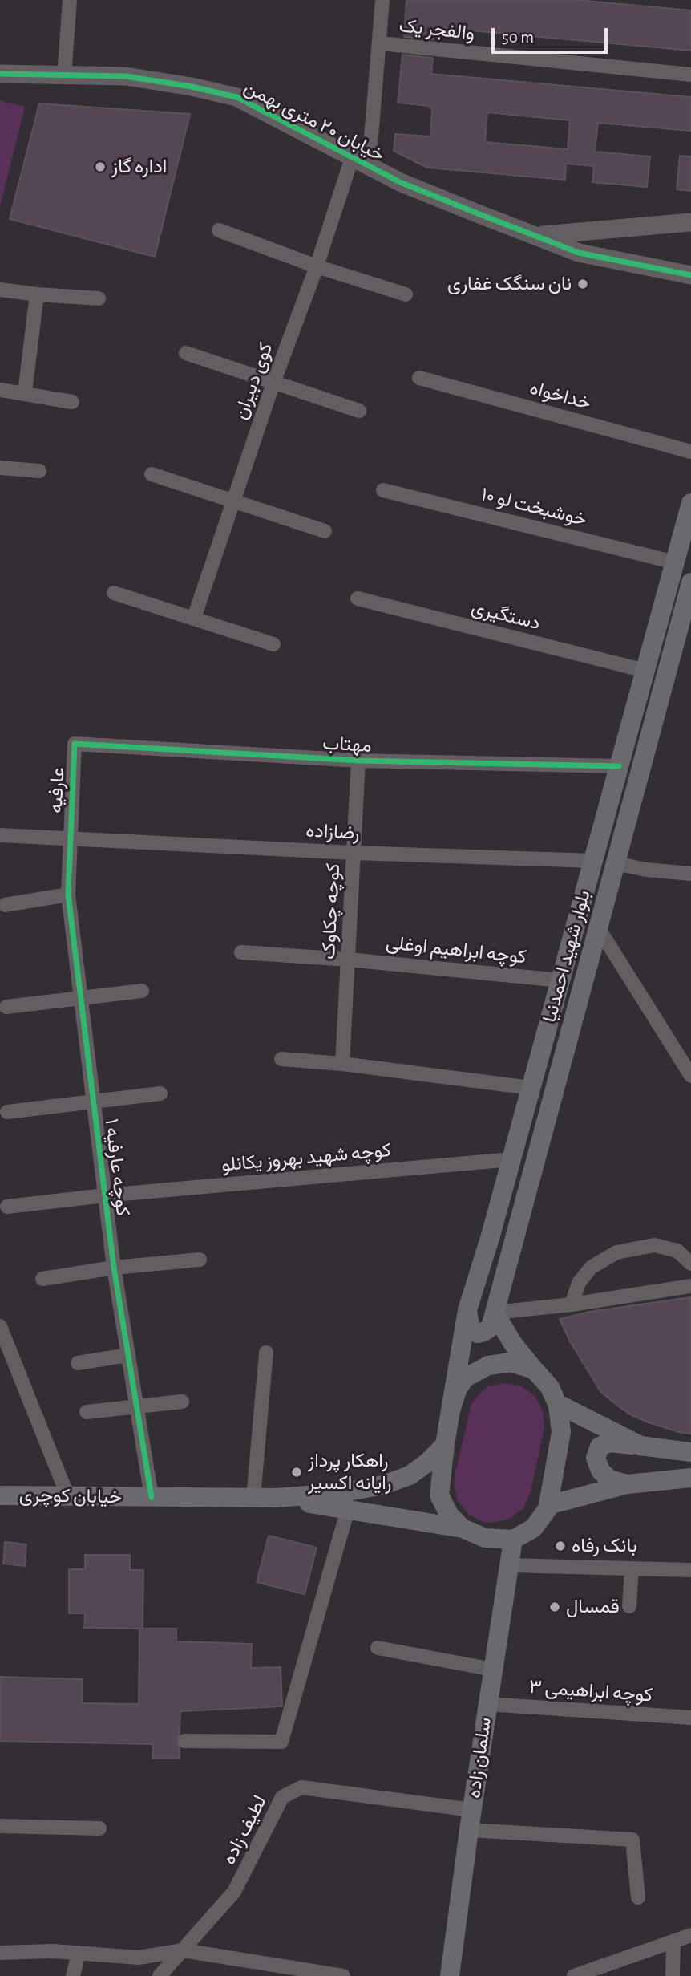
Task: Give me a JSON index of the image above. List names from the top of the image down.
{
  "streets": {
    "main road": ["بلوار شهید احمدنیا", "خیابان کوچری", "سلمان زاده"],
    "street": [
      "والفجر یک",
      "خیابان ۲۰ متری بهمن",
      "کوی دبیران",
      "خداخواه",
      "خوشبخت لو ۱۰",
      "دستگیری",
      "مهتاب",
      "عارفیه",
      "رضازاده",
      "کوچه چکاوک",
      "کوچه ابراهیم اوغلی",
      "کوچه شهید بهروز یکانلو",
      "کوچه عارفیه ۱",
      "کوچه ابراهیمی ۳",
      "لطیف زاده"
    ]
  },
  "crossings": [
    ["خیابان ۲۰ متری بهمن", "کوی دبیران"],
    ["خوشبخت لو ۱۰", "بلوار شهید احمدنیا"],
    ["دستگیری", "بلوار شهید احمدنیا"],
    ["مهتاب", "عارفیه"],
    ["مهتاب", "کوچه چکاوک"],
    ["مهتاب", "بلوار شهید احمدنیا"],
    ["عارفیه", "رضازاده"],
    ["عارفیه", "کوچه عارفیه ۱"],
    ["رضازاده", "کوچه چکاوک"],
    ["رضازاده", "بلوار شهید احمدنیا"],
    ["رضازاده", "کوچه عارفیه ۱"],
    ["کوچه چکاوک", "کوچه ابراهیم اوغلی"],
    ["کوچه ابراهیم اوغلی", "بلوار شهید احمدنیا"],
    ["بلوار شهید احمدنیا", "کوچه شهید بهروز یکانلو"],
    ["بلوار شهید احمدنیا", "خیابان کوچری"],
    ["بلوار شهید احمدنیا", "سلمان زاده"],
    ["کوچه شهید بهروز یکانلو", "کوچه عارفیه ۱"],
    ["کوچه عارفیه ۱", "خیابان کوچری"],
    ["خیابان کوچری", "سلمان زاده"],
    ["کوچه ابراهیمی ۳", "سلمان زاده"],
    ["سلمان زاده", "لطیف زاده"]
  ],
  "places": [
    "اداره گاز",
    "نان سنگک غفاری",
    "راهکار پرداز رایانه اکسیر",
    "بانک رفاه",
    "قمسال"
  ],
  "scale_bar": "50 m"
}
